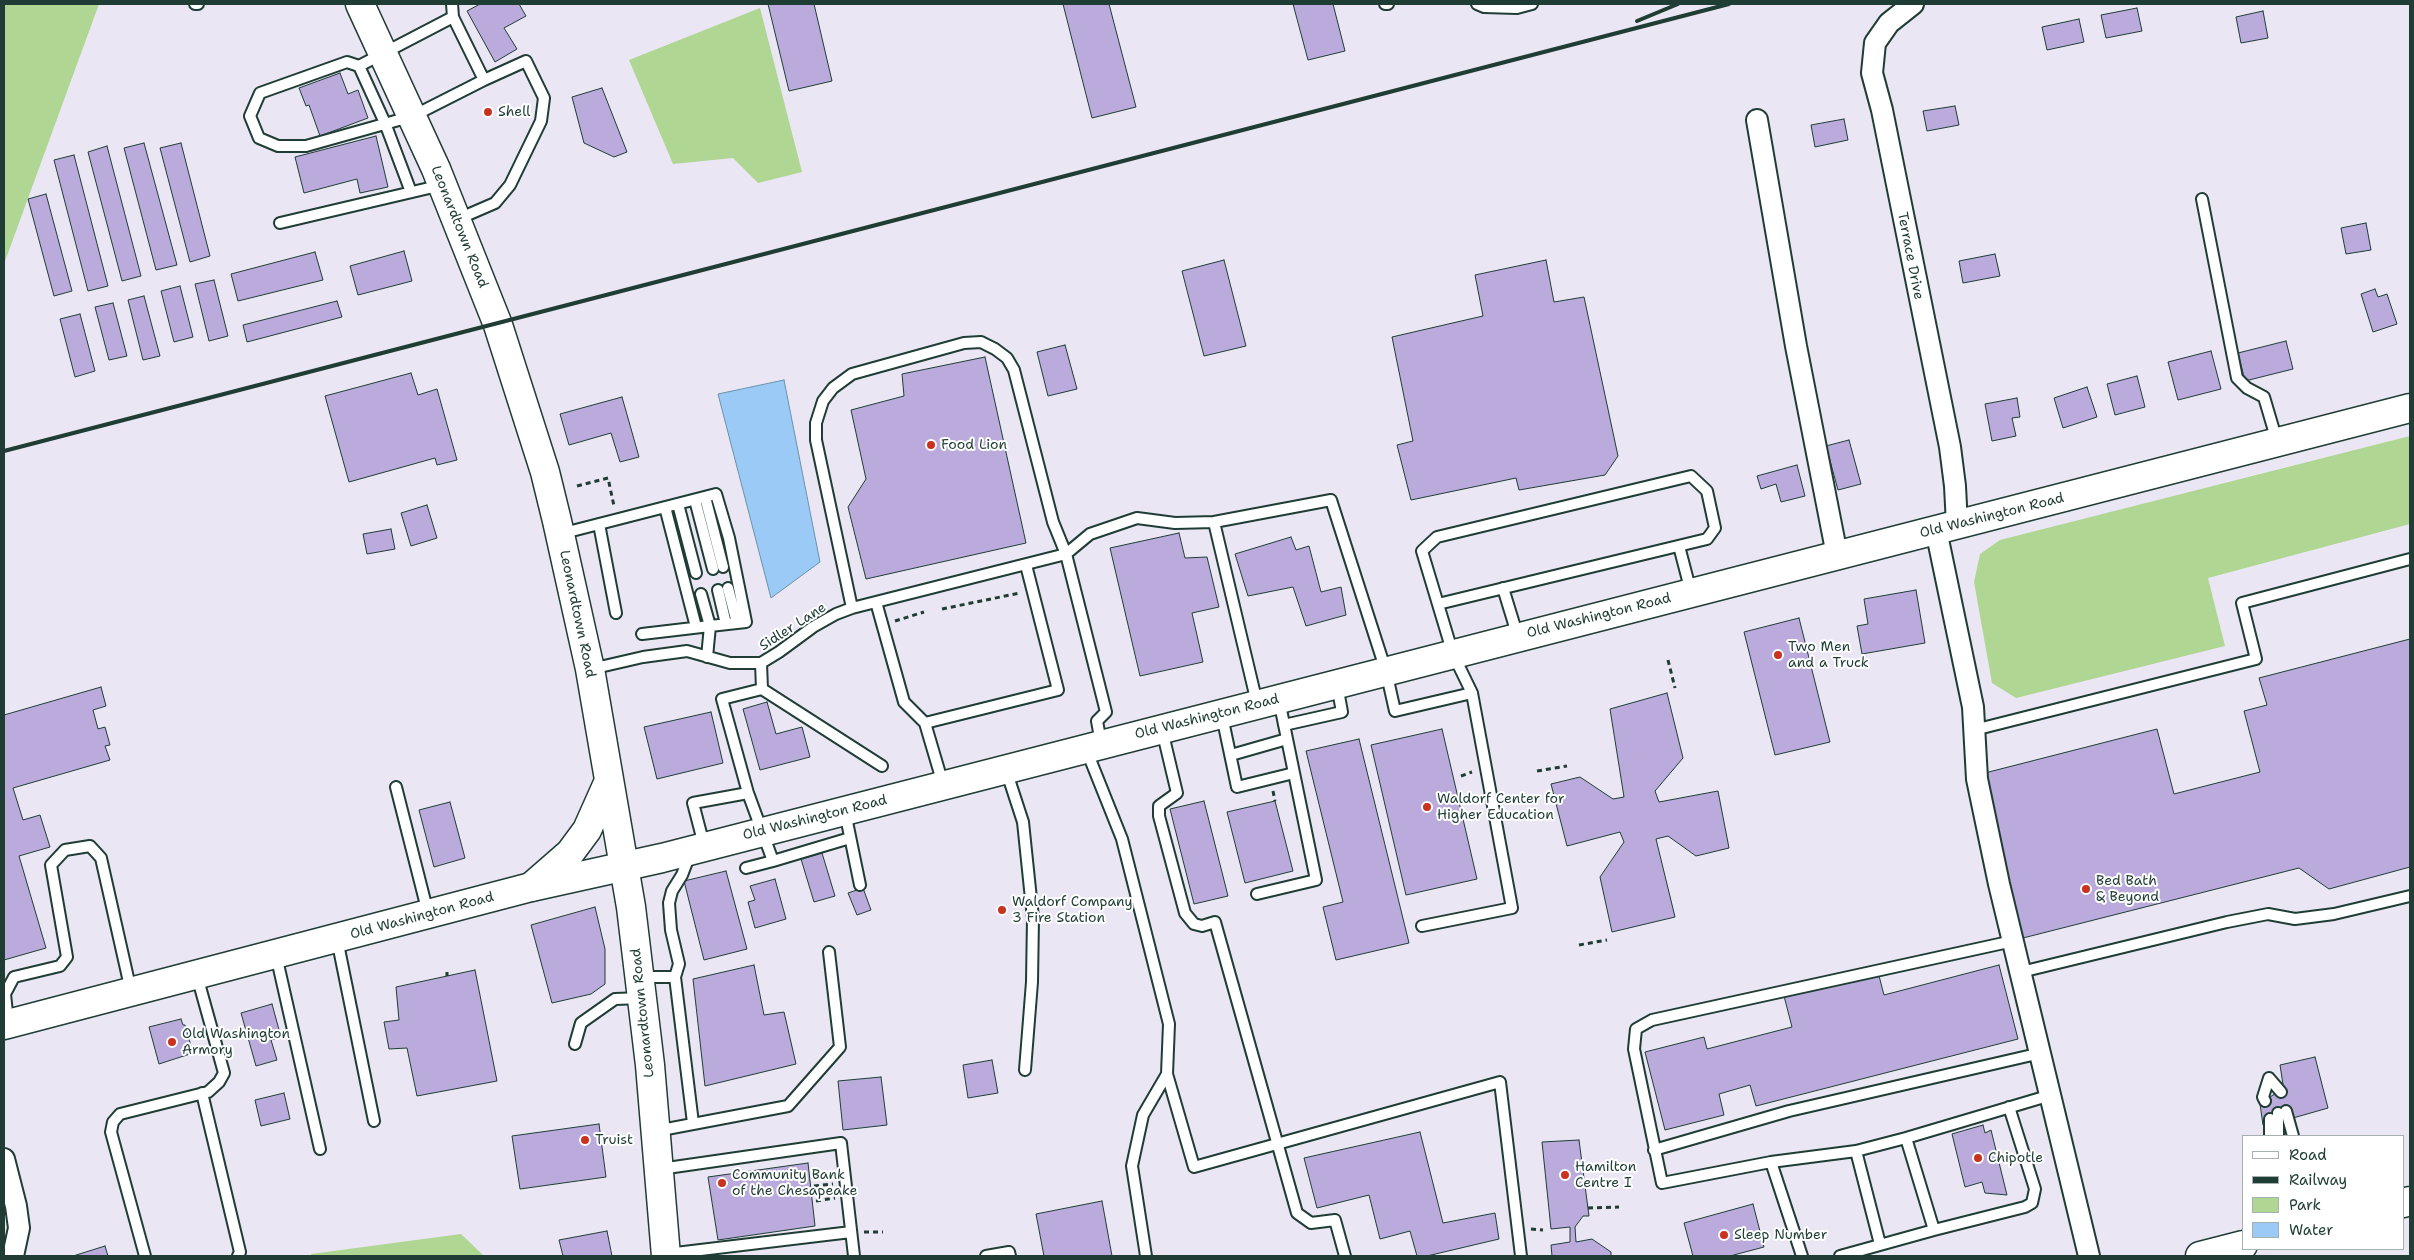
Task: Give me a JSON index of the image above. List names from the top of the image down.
{
  "streets": {
    "main road": ["Leonardtown Road", "Old Washington Road"],
    "street": ["Terrace Drive"],
    "lane": ["Sidler Lane"]
  },
  "crossings": [
    ["Leonardtown Road", "Old Washington Road"],
    ["Leonardtown Road", "Sidler Lane"],
    ["Terrace Drive", "Old Washington Road"]
  ],
  "places": [
    "Shell",
    "Food Lion",
    "Two Men and a Truck",
    "Waldorf Center for Higher Education",
    "Bed Bath & Beyond",
    "Waldorf Company 3 Fire Station",
    "Old Washington Armory",
    "Truist",
    "Chipotle",
    "Hamilton Centre I",
    "Community Bank of the Chesapeake",
    "Sleep Number"
  ],
  "legend": [
    "Road",
    "Railway",
    "Park",
    "Water"
  ]
}
